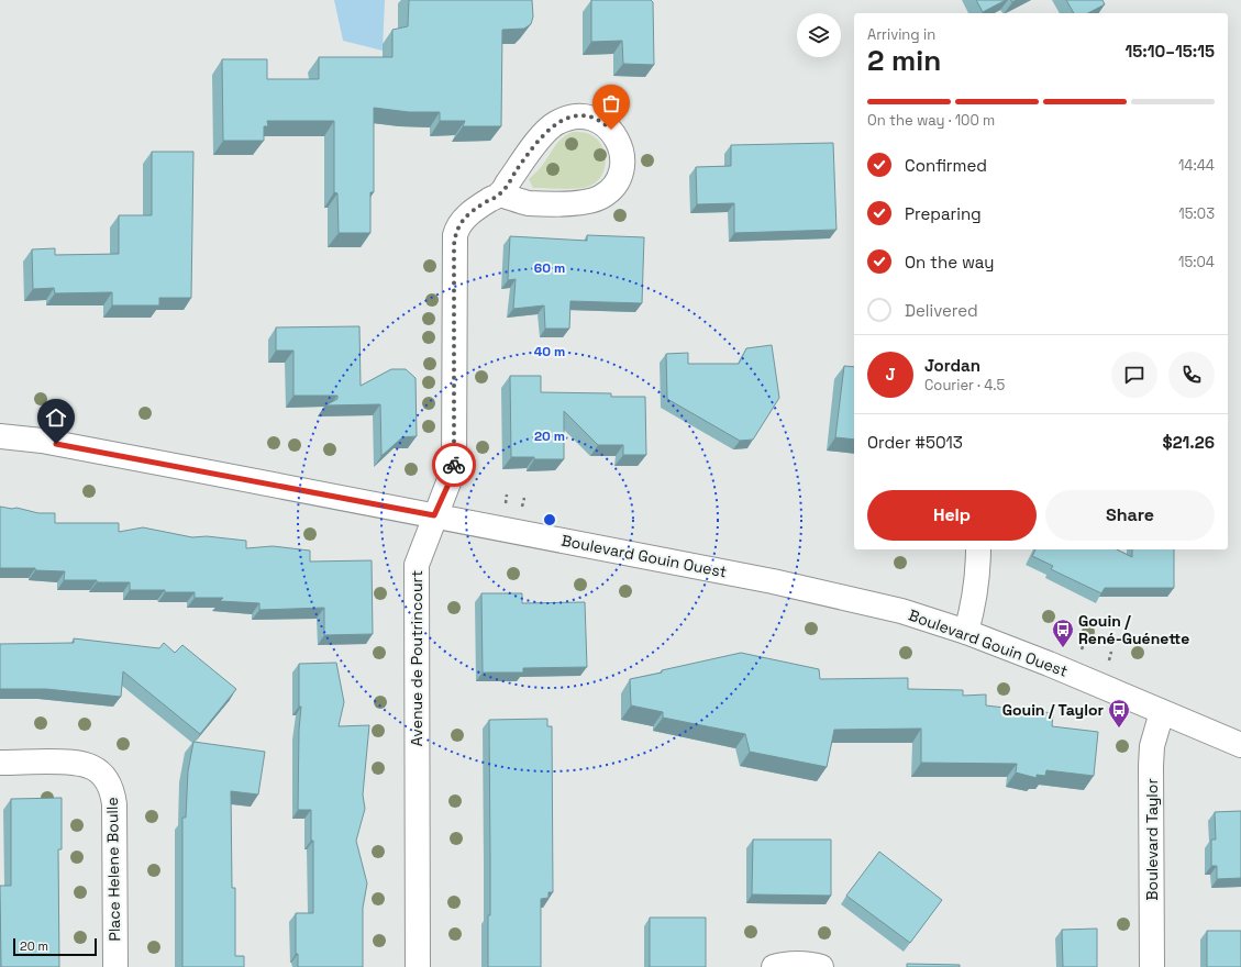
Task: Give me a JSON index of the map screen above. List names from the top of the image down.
{
  "streets": {
    "street": [
      "Boulevard Gouin Ouest",
      "Avenue de Poutrincourt",
      "Boulevard Taylor",
      "Place Helene Boulle"
    ]
  },
  "crossings": [
    ["Boulevard Gouin Ouest", "Avenue de Poutrincourt"],
    ["Boulevard Gouin Ouest", "Boulevard Taylor"]
  ],
  "places": {
    "bus stop": ["Gouin / René-Guénette", "Gouin / Taylor"]
  },
  "scale_bar": "20 m",
  "page": {
    "heading": ["2 min", "Arriving in", "15:10–15:15"],
    "panel": [
      "Jordan",
      "Courier · 4.5",
      "Order #5013",
      "$21.26"
    ],
    "bar": "On the way · 100 m",
    "list": [
      ["Confirmed", "14:44"],
      ["Preparing", "15:03"],
      ["On the way", "15:04"],
      "Delivered"
    ],
    "round": "J",
    "buttons": ["Help", "Share"],
    "scale": "20 m"
  },
  "rings": ["60 m", "40 m", "20 m"]
}
